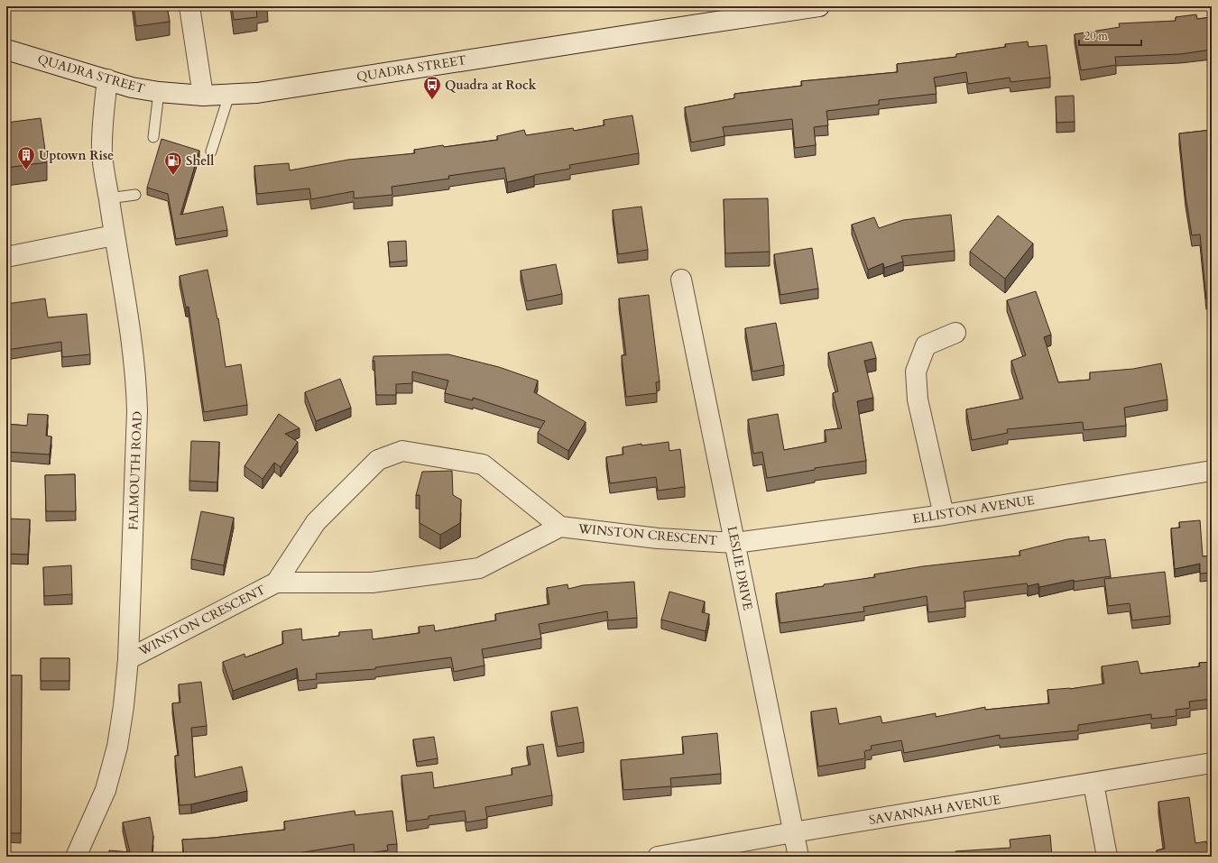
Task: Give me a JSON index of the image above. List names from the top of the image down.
{
  "streets": {
    "street": [
      "QUADRA STREET",
      "FALMOUTH ROAD",
      "ELLISTON AVENUE",
      "WINSTON CRESCENT",
      "LESLIE DRIVE",
      "SAVANNAH AVENUE"
    ]
  },
  "crossings": [
    ["QUADRA STREET", "FALMOUTH ROAD"],
    ["FALMOUTH ROAD", "WINSTON CRESCENT"],
    ["ELLISTON AVENUE", "WINSTON CRESCENT"],
    ["ELLISTON AVENUE", "LESLIE DRIVE"],
    ["WINSTON CRESCENT", "LESLIE DRIVE"],
    ["LESLIE DRIVE", "SAVANNAH AVENUE"]
  ],
  "places": {
    "bus stop": ["Quadra at Rock"],
    "building": ["Uptown Rise"],
    "fuel station": ["Shell"]
  },
  "scale_bar": "20 m"
}
